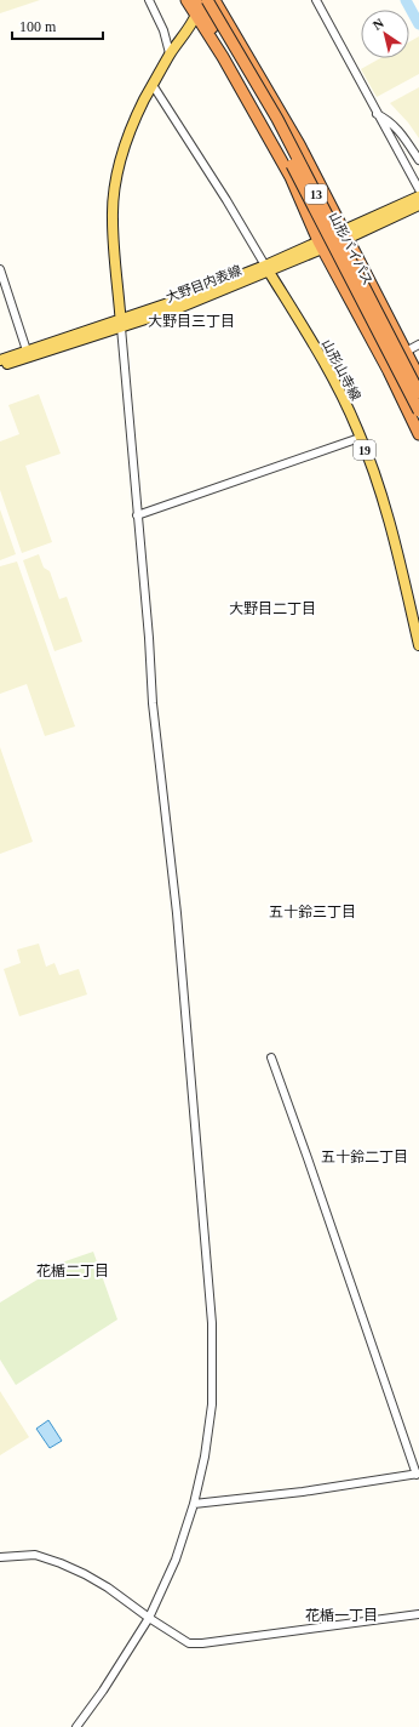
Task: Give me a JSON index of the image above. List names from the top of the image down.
{
  "streets": {
    "highway": ["13", "山形バイパス"],
    "main road": ["大野目内表線", "山形山寺線", "19"]
  },
  "crossings": [
    ["大野目内表線", "山形山寺線"]
  ],
  "districts": [
    "大野目三丁目",
    "大野目二丁目",
    "五十鈴三丁目",
    "五十鈴二丁目",
    "花楯二丁目",
    "花楯一丁目"
  ],
  "scale_bar": "100 m",
  "north": "top left"
}
